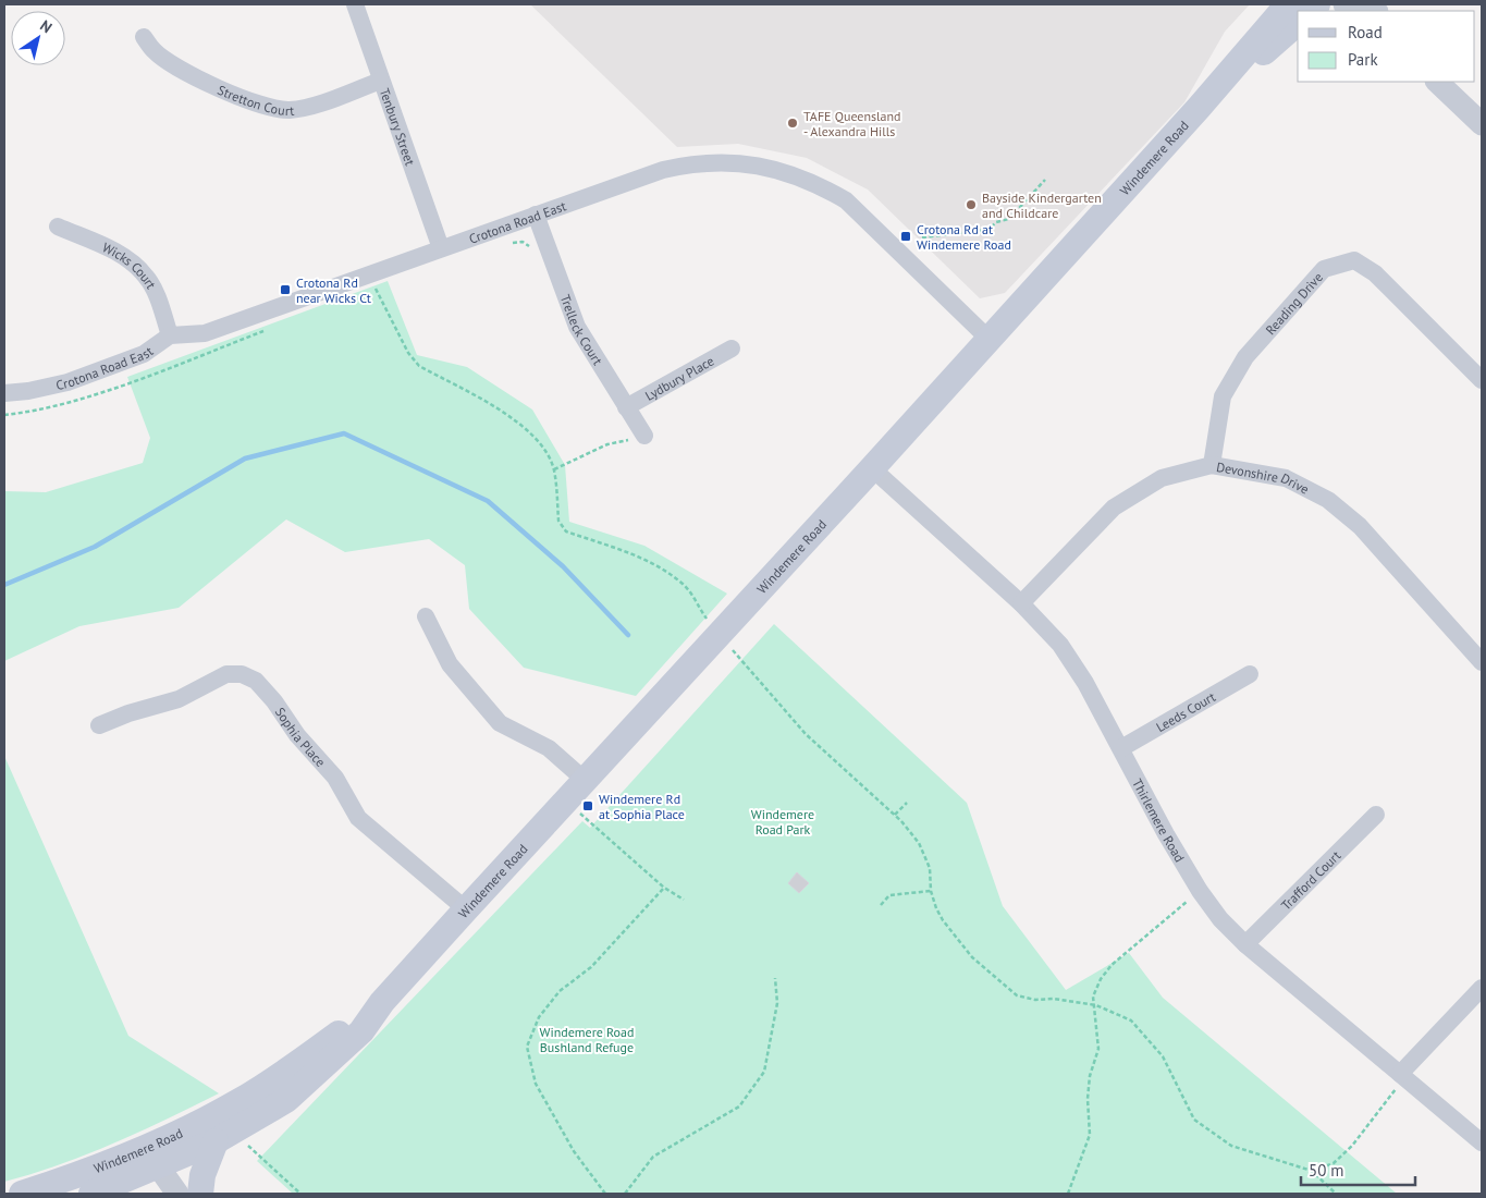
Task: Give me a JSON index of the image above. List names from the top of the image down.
{
  "streets": {
    "main road": ["Windemere Road"],
    "street": [
      "Stretton Court",
      "Tenbury Street",
      "Crotona Road East",
      "Wicks Court",
      "Reading Drive",
      "Trelleck Court",
      "Lydbury Place",
      "Devonshire Drive",
      "Leeds Court",
      "Sophia Place",
      "Thirlemere Road",
      "Trafford Court"
    ]
  },
  "crossings": [
    ["Stretton Court", "Tenbury Street"],
    ["Tenbury Street", "Crotona Road East"],
    ["Windemere Road", "Crotona Road East"],
    ["Windemere Road", "Sophia Place"],
    ["Windemere Road", "Thirlemere Road"],
    ["Crotona Road East", "Wicks Court"],
    ["Crotona Road East", "Trelleck Court"],
    ["Reading Drive", "Devonshire Drive"],
    ["Trelleck Court", "Lydbury Place"],
    ["Devonshire Drive", "Thirlemere Road"],
    ["Leeds Court", "Thirlemere Road"],
    ["Thirlemere Road", "Trafford Court"]
  ],
  "parks": ["Windemere Road Park", "Windemere Road Bushland Refuge"],
  "places": {
    "other": ["TAFE Queensland - Alexandra Hills", "Bayside Kindergarten and Childcare"],
    "transit": ["Crotona Rd at Windemere Road", "Crotona Rd near Wicks Ct", "Windemere Rd at Sophia Place"]
  },
  "legend": ["Road", "Park"],
  "scale_bar": "50 m",
  "north": "top right"
}
